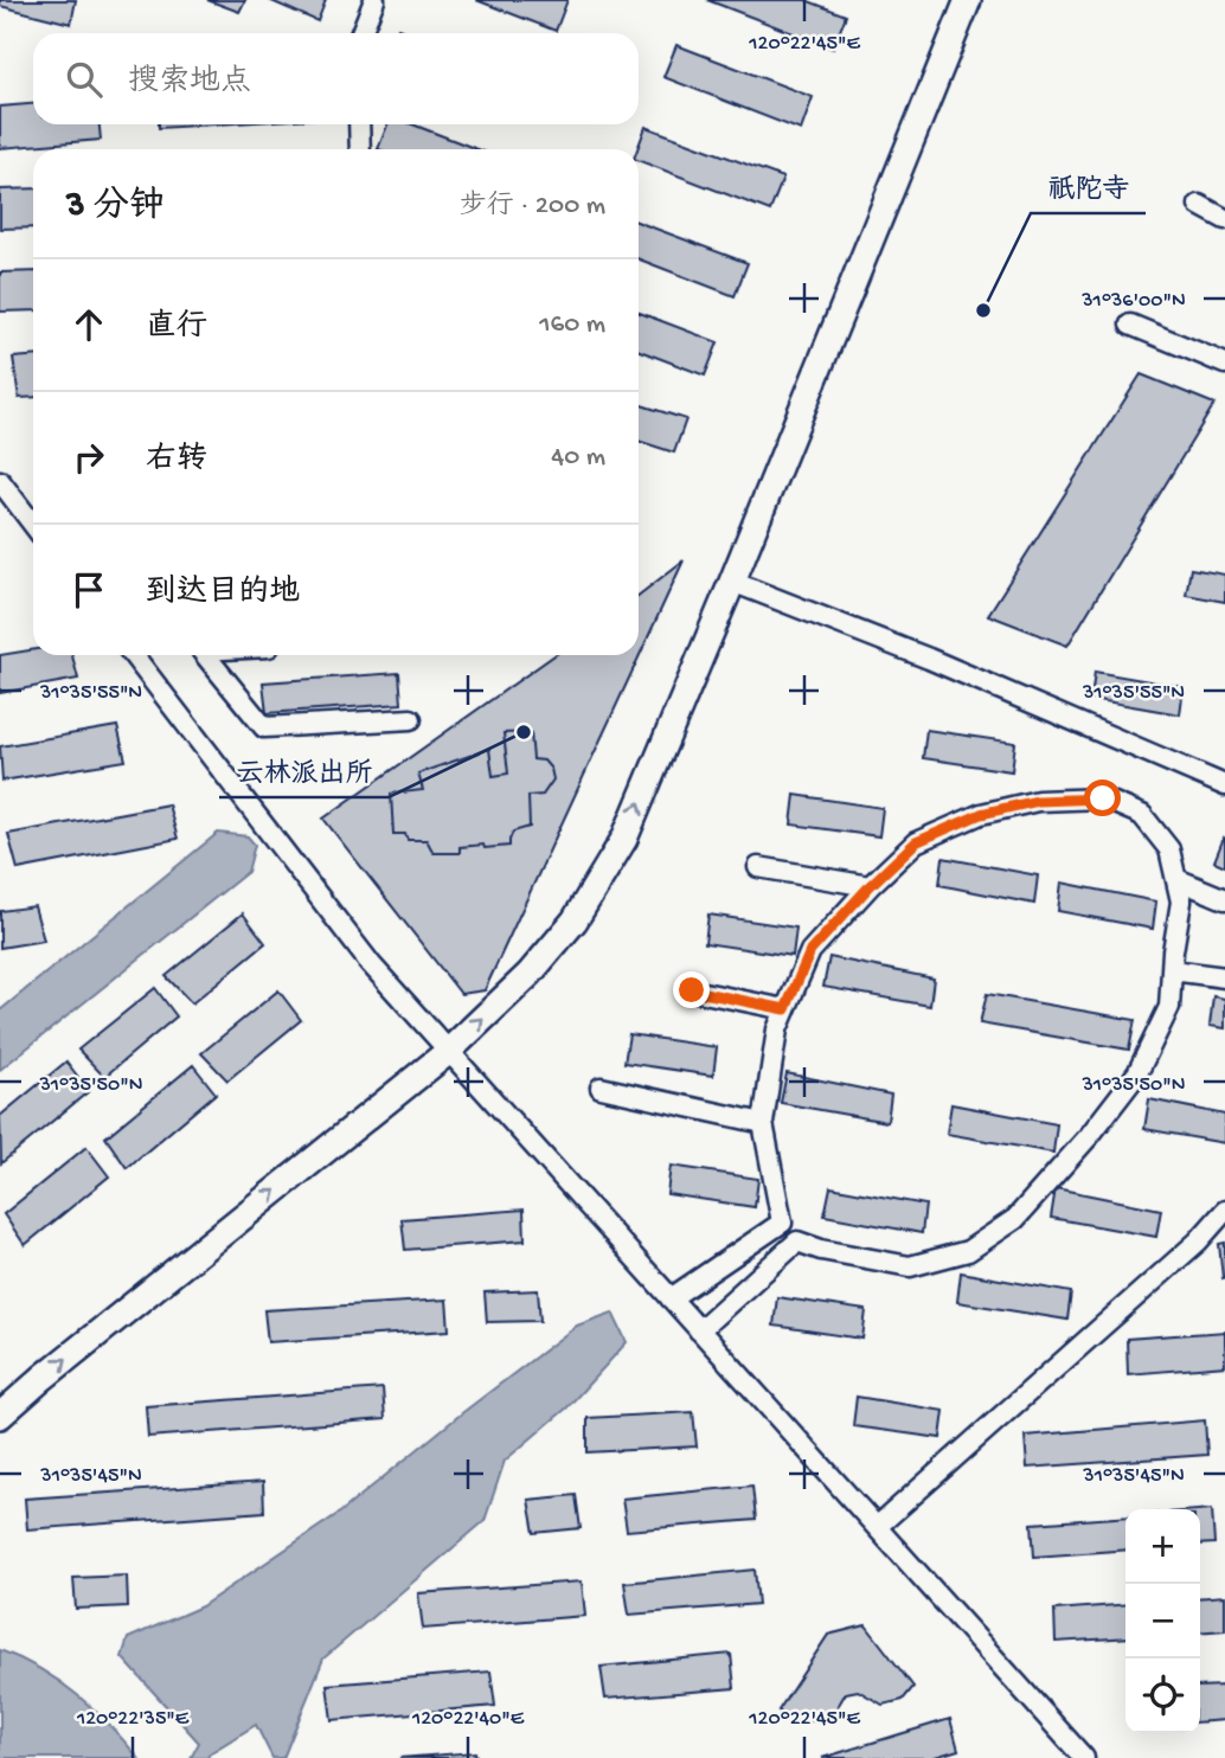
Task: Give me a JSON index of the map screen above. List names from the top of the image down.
{
  "places": ["祇陀寺", "云林派出所"],
  "page": {
    "search": "搜索地点",
    "heading": ["3 分钟", "步行 · 200 m"],
    "list": [
      ["直行", "160 m"],
      ["右转", "40 m"],
      "到达目的地"
    ],
    "map_buttons": ["+", "−"]
  },
  "coordinates": [
    "120°22'45\"E",
    "31°36'00\"N",
    "31°35'55\"N",
    "31°35'50\"N",
    "31°35'45\"N",
    "120°22'35\"E",
    "120°22'40\"E"
  ]
}
